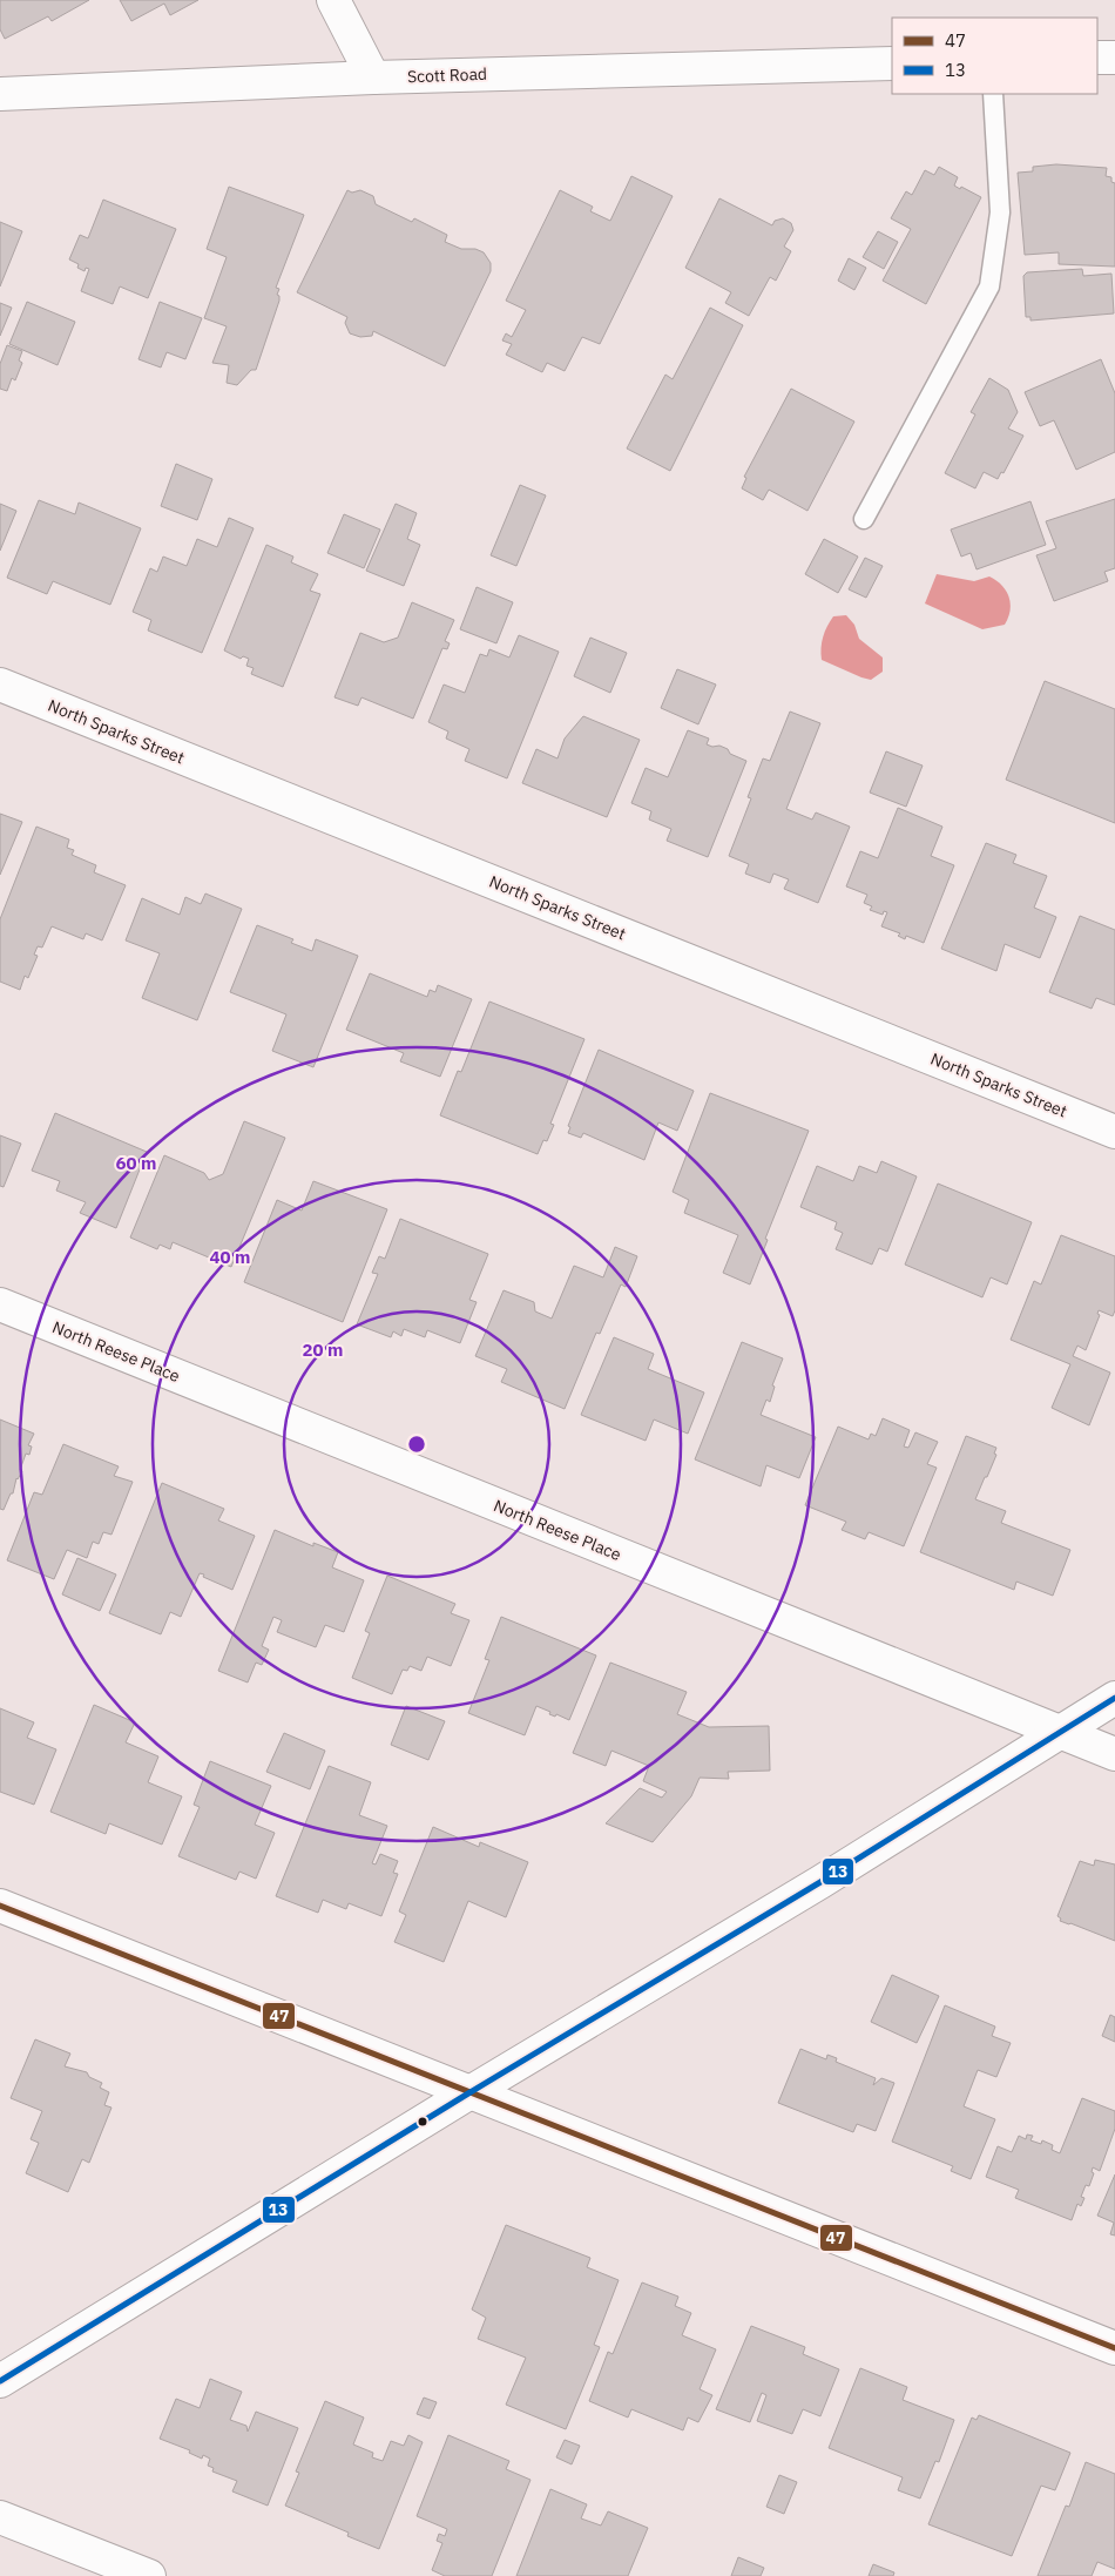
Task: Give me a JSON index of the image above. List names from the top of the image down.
{
  "streets": {
    "street": ["Scott Road", "North Sparks Street", "North Reese Place"]
  },
  "lines": ["transit line 13", "transit line 47"],
  "legend": ["47", "13"],
  "rings": ["60 m", "40 m", "20 m"]
}
